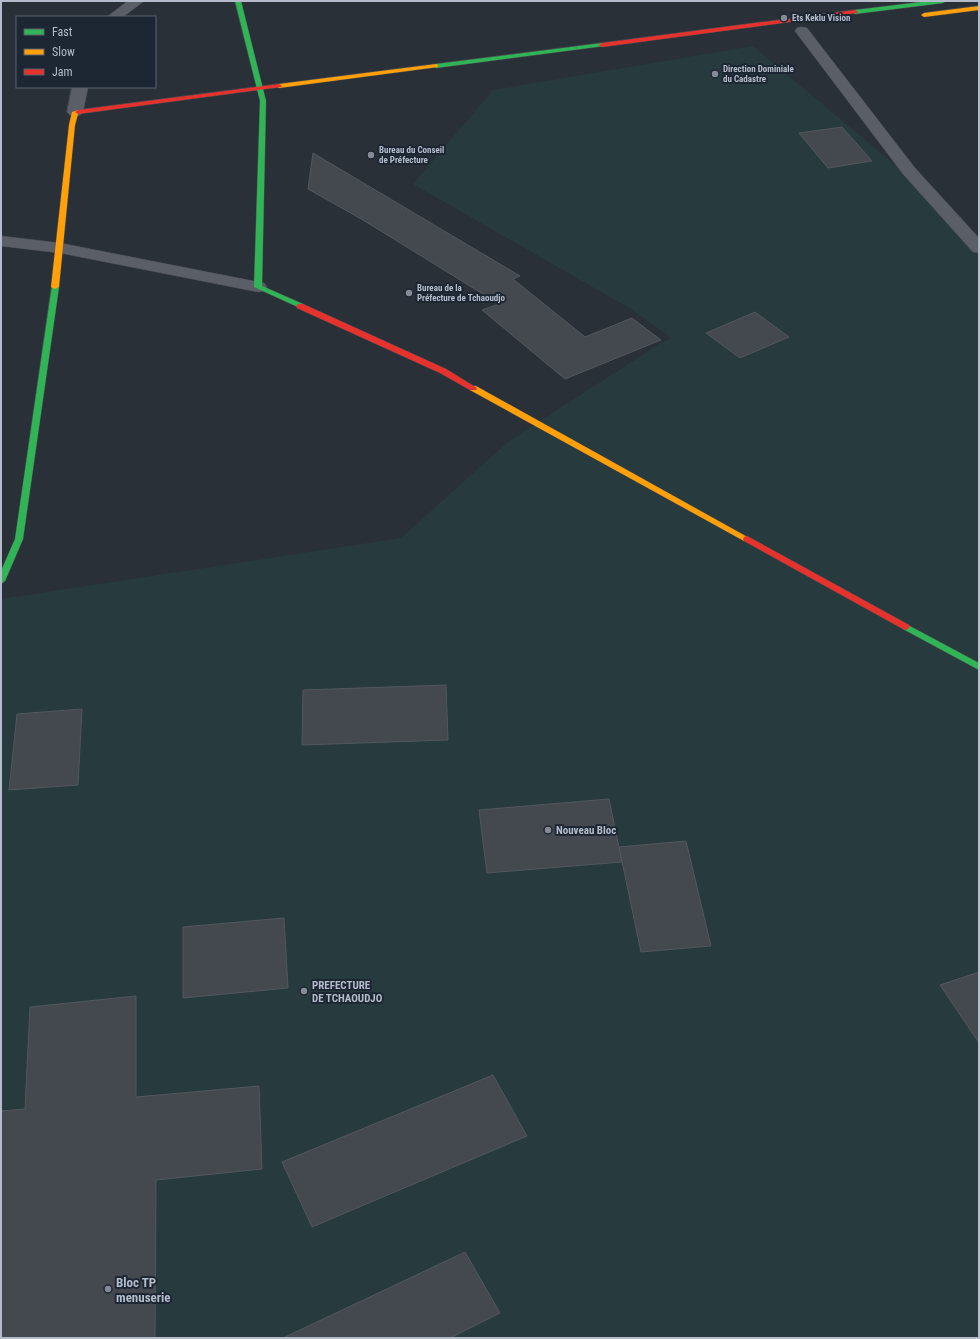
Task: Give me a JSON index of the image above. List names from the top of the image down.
{
  "places": [
    "Ets Keklu Vision",
    "Direction Dominiale du Cadastre",
    "Bureau du Conseil de Préfecture",
    "Bureau de la Préfecture de Tchaoudjo",
    "Nouveau Bloc",
    "PREFECTURE DE TCHAOUDJO",
    "Bloc TP menuserie"
  ],
  "legend": ["Fast", "Slow", "Jam"]
}
